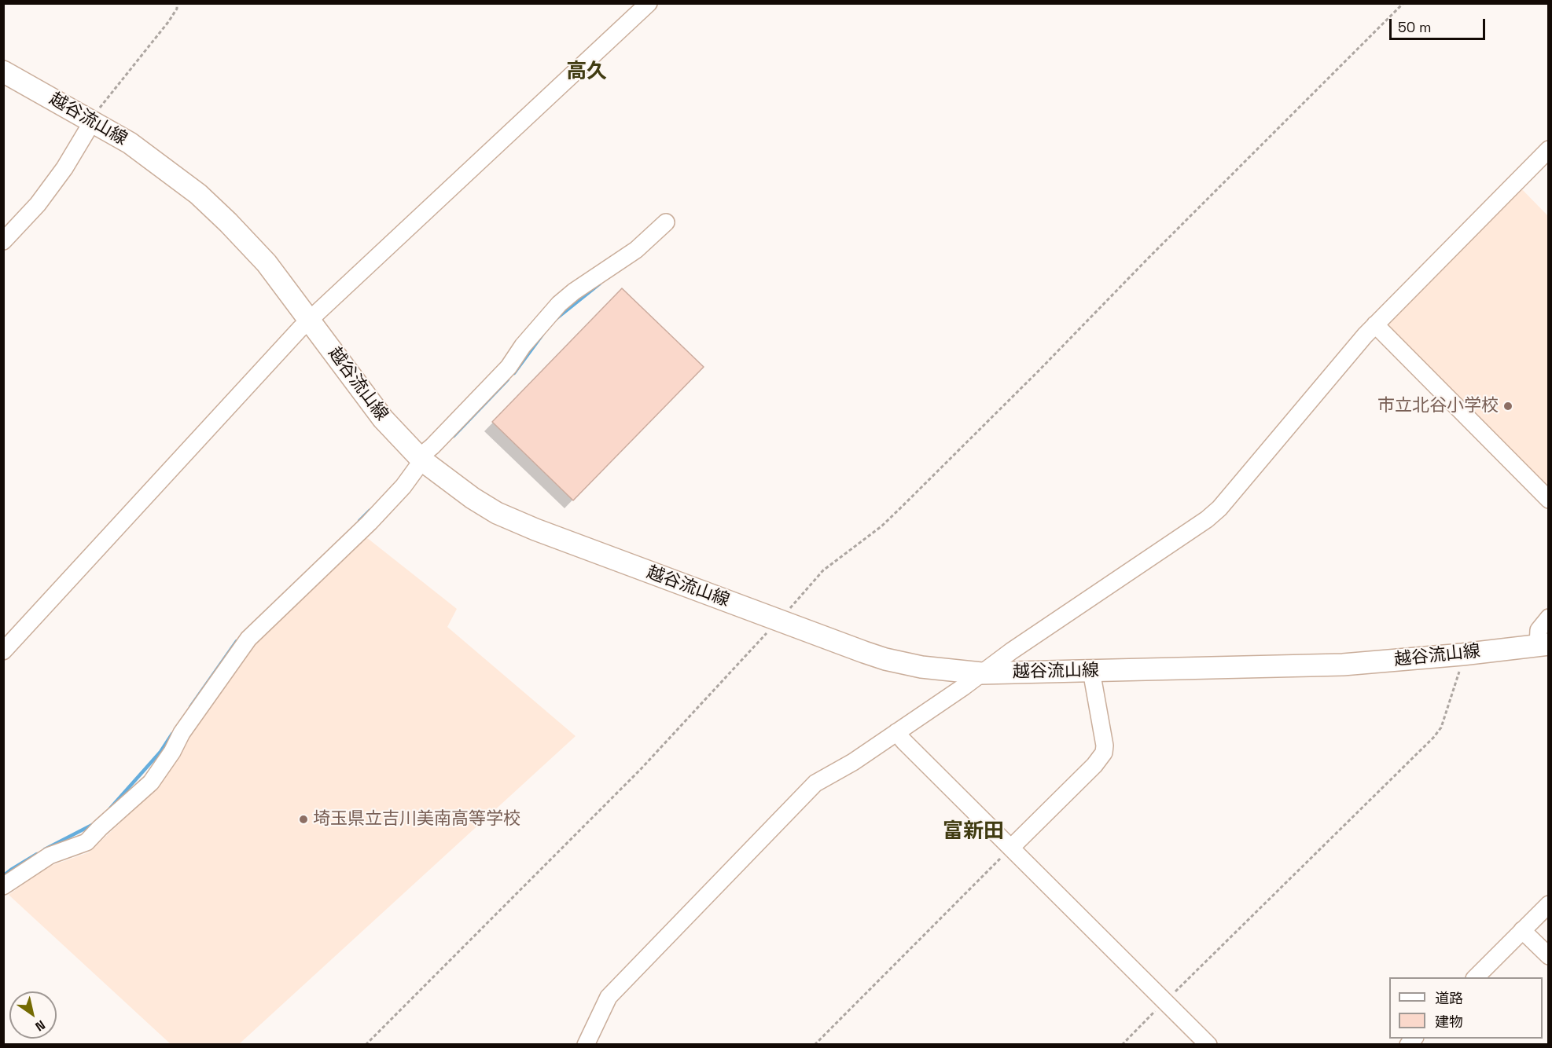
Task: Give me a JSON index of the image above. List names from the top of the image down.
{
  "streets": {
    "main road": ["越谷流山線"]
  },
  "districts": ["高久", "富新田"],
  "places": ["市立北谷小学校", "埼玉県立吉川美南高等学校"],
  "legend": ["道路", "建物"],
  "scale_bar": "50 m",
  "north": "bottom right"
}
